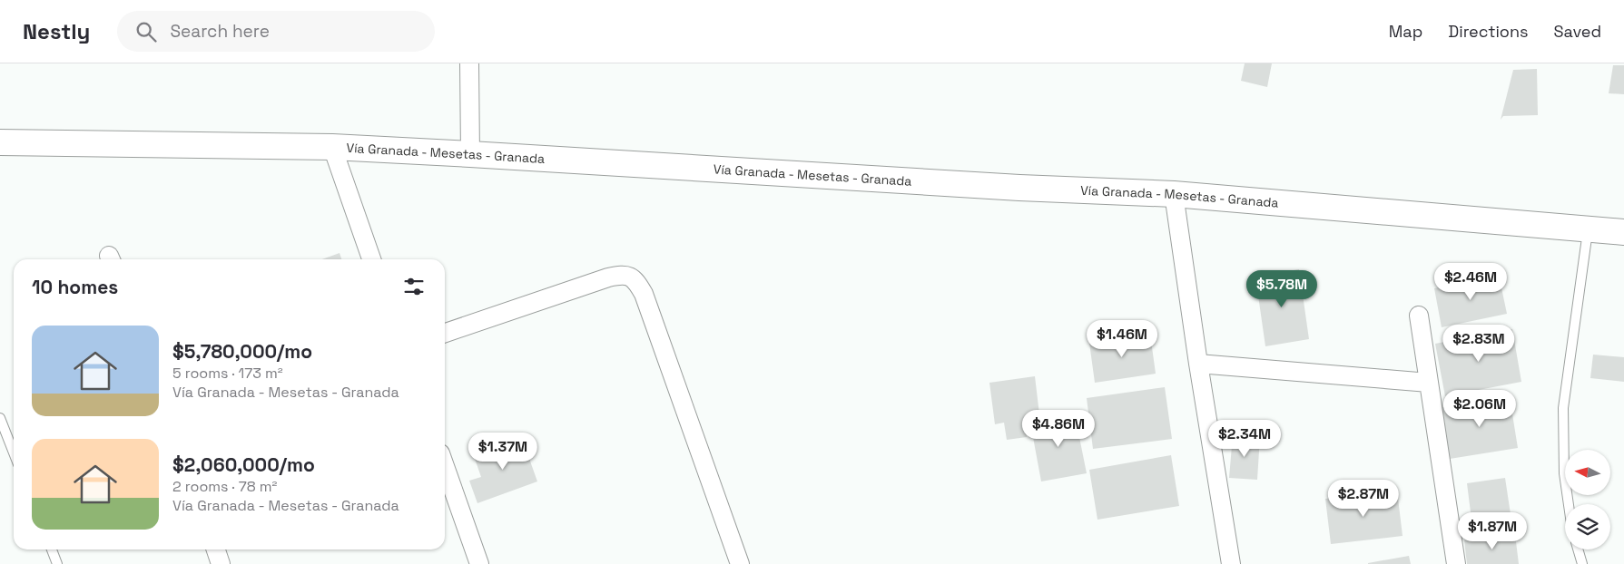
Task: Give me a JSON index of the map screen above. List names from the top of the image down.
{
  "streets": {
    "main road": ["Vía Granada - Mesetas - Granada"]
  },
  "north": "left",
  "page": {
    "header": "Nestly",
    "search": "Search here",
    "nav": ["Map", "Directions", "Saved"],
    "heading": "10 homes",
    "price": [
      "$2.46M",
      "$5.78M",
      "$1.46M",
      "$2.83M",
      "$2.06M",
      "$4.86M",
      "$2.34M",
      "$1.37M",
      "$2.87M",
      "$1.87M"
    ],
    "list": [
      {
        "name": "$5,780,000/mo",
        "note": "5 rooms · 173 m² · Vía Granada - Mesetas - Granada"
      },
      {
        "name": "$2,060,000/mo",
        "note": "2 rooms · 78 m² · Vía Granada - Mesetas - Granada"
      }
    ]
  }
}
